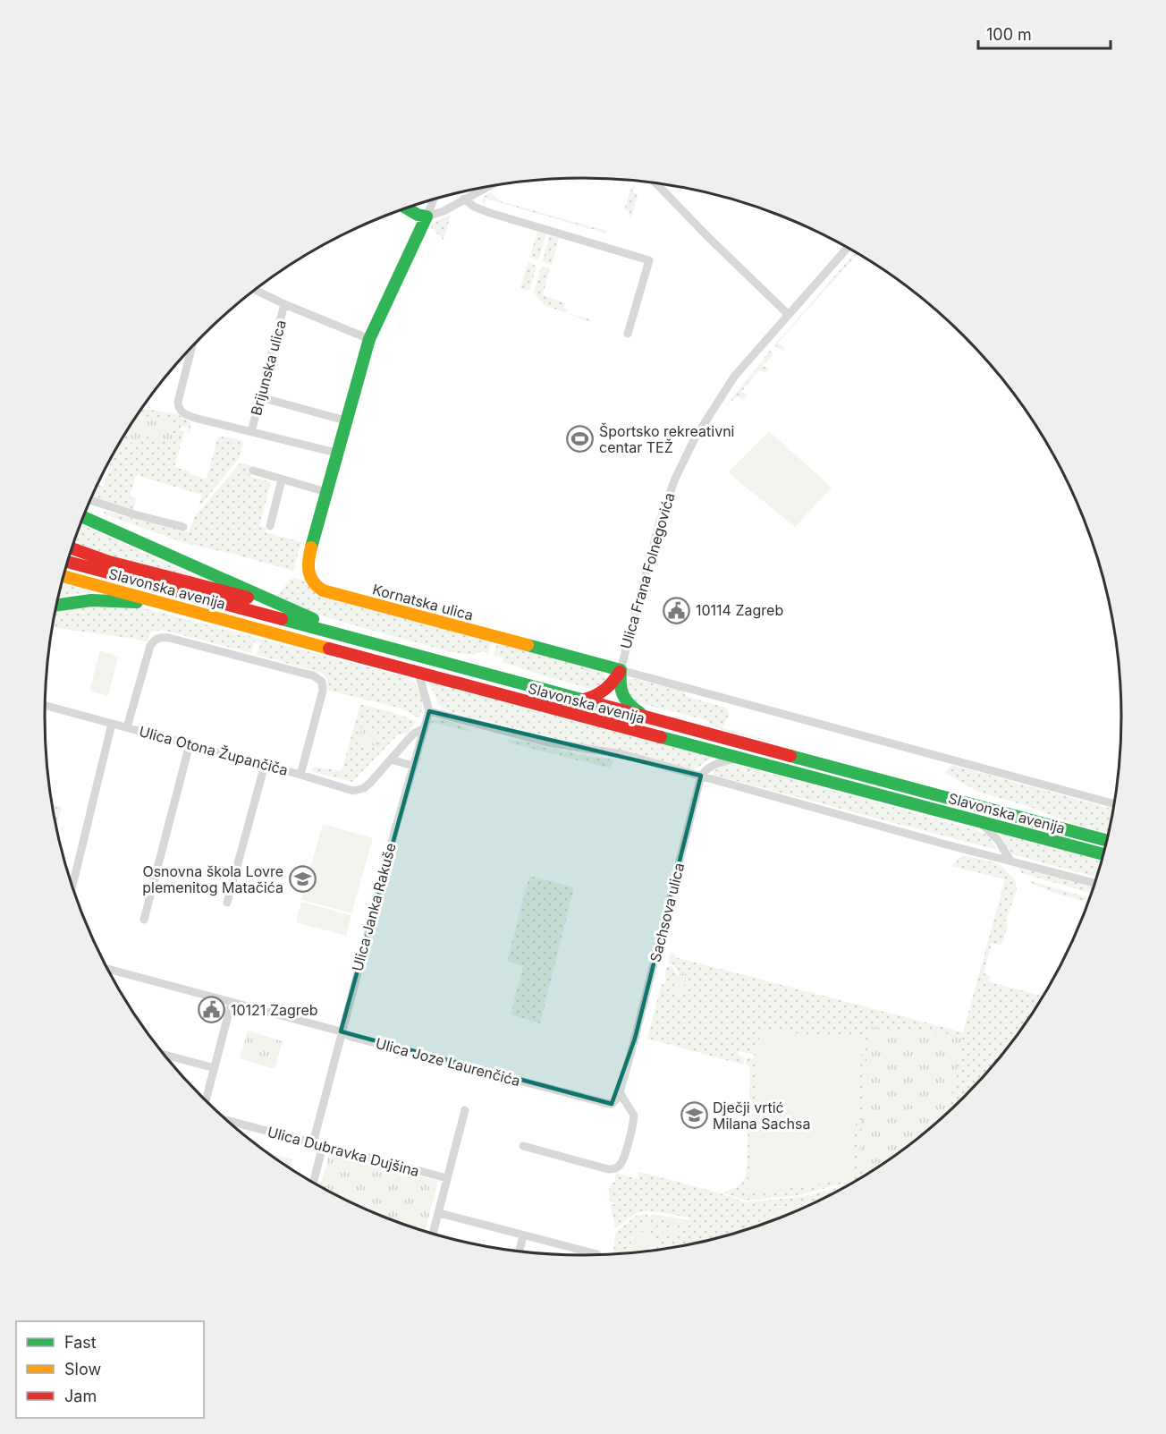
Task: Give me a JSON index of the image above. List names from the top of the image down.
{
  "streets": {
    "main road": ["Slavonska avenija", "Kornatska ulica"],
    "street": [
      "Brijunska ulica",
      "Ulica Frana Folnegovića",
      "Ulica Otona Župančiča",
      "Ulica Janka Rakuše",
      "Sachsova ulica",
      "Ulica Joze Laurenčića",
      "Ulica Dubravka Dujšina"
    ]
  },
  "crossings": [
    ["Brijunska ulica", "Kornatska ulica"],
    ["Ulica Frana Folnegovića", "Kornatska ulica"],
    ["Ulica Janka Rakuše", "Ulica Joze Laurenčića"],
    ["Ulica Janka Rakuše", "Ulica Dubravka Dujšina"],
    ["Sachsova ulica", "Ulica Joze Laurenčića"]
  ],
  "places": {
    "sports": ["Športsko rekreativni centar TEŽ"],
    "public building": ["10114 Zagreb", "10121 Zagreb"],
    "school or university": ["Osnovna škola Lovre plemenitog Matačića", "Dječji vrtić Milana Sachsa"]
  },
  "legend": ["Fast", "Slow", "Jam"],
  "scale_bar": "100 m"
}
